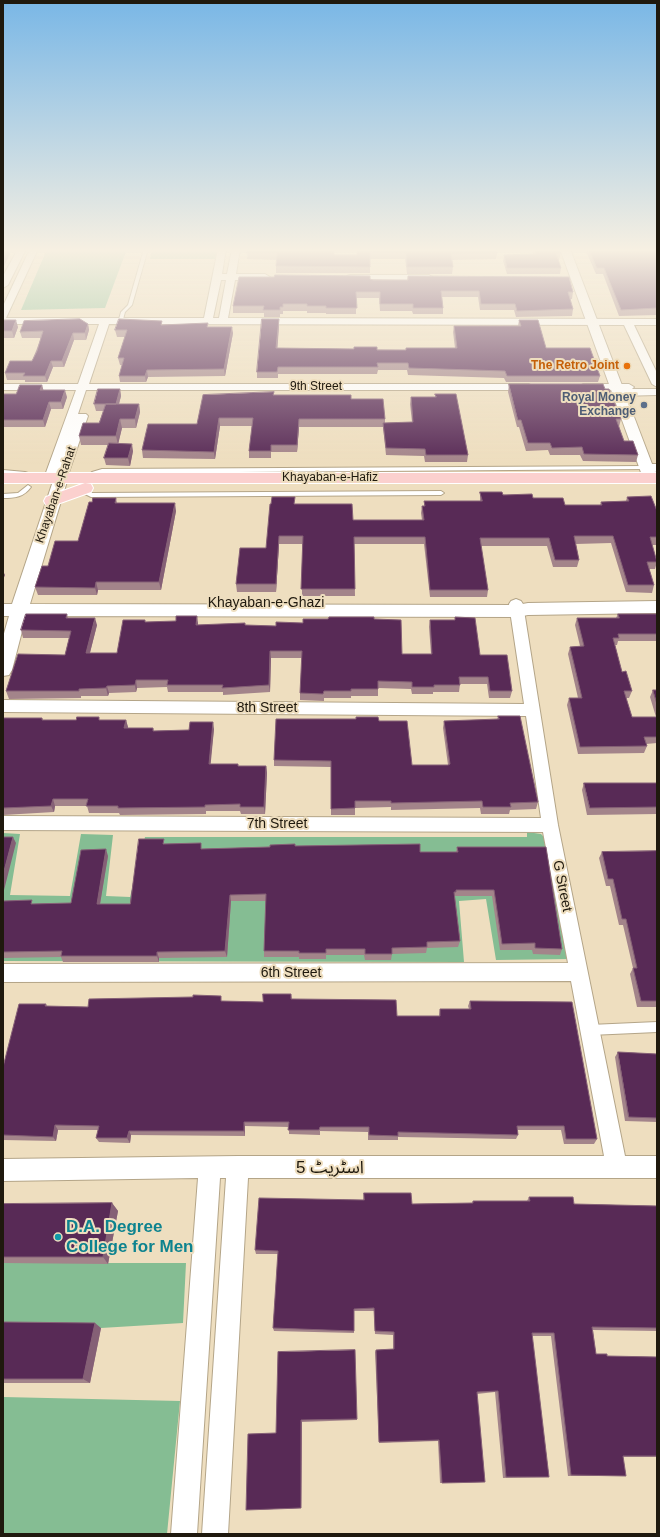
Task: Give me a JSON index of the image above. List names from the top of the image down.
{
  "streets": {
    "main road": ["Khayaban-e-Hafiz"],
    "street": [
      "9th Street",
      "Khayaban-e-Rahat",
      "Khayaban-e-Ghazi",
      "8th Street",
      "7th Street",
      "G Street",
      "6th Street",
      "اسٹریٹ 5"
    ]
  },
  "crossings": [
    ["9th Street", "Khayaban-e-Rahat"],
    ["Khayaban-e-Hafiz", "Khayaban-e-Rahat"],
    ["Khayaban-e-Rahat", "Khayaban-e-Ghazi"],
    ["Khayaban-e-Ghazi", "G Street"],
    ["8th Street", "G Street"],
    ["7th Street", "G Street"],
    ["G Street", "6th Street"],
    ["G Street", "اسٹریٹ 5"]
  ],
  "places": ["The Retro Joint", "Royal Money Exchange", "D.A. Degree College for Men"]
}
